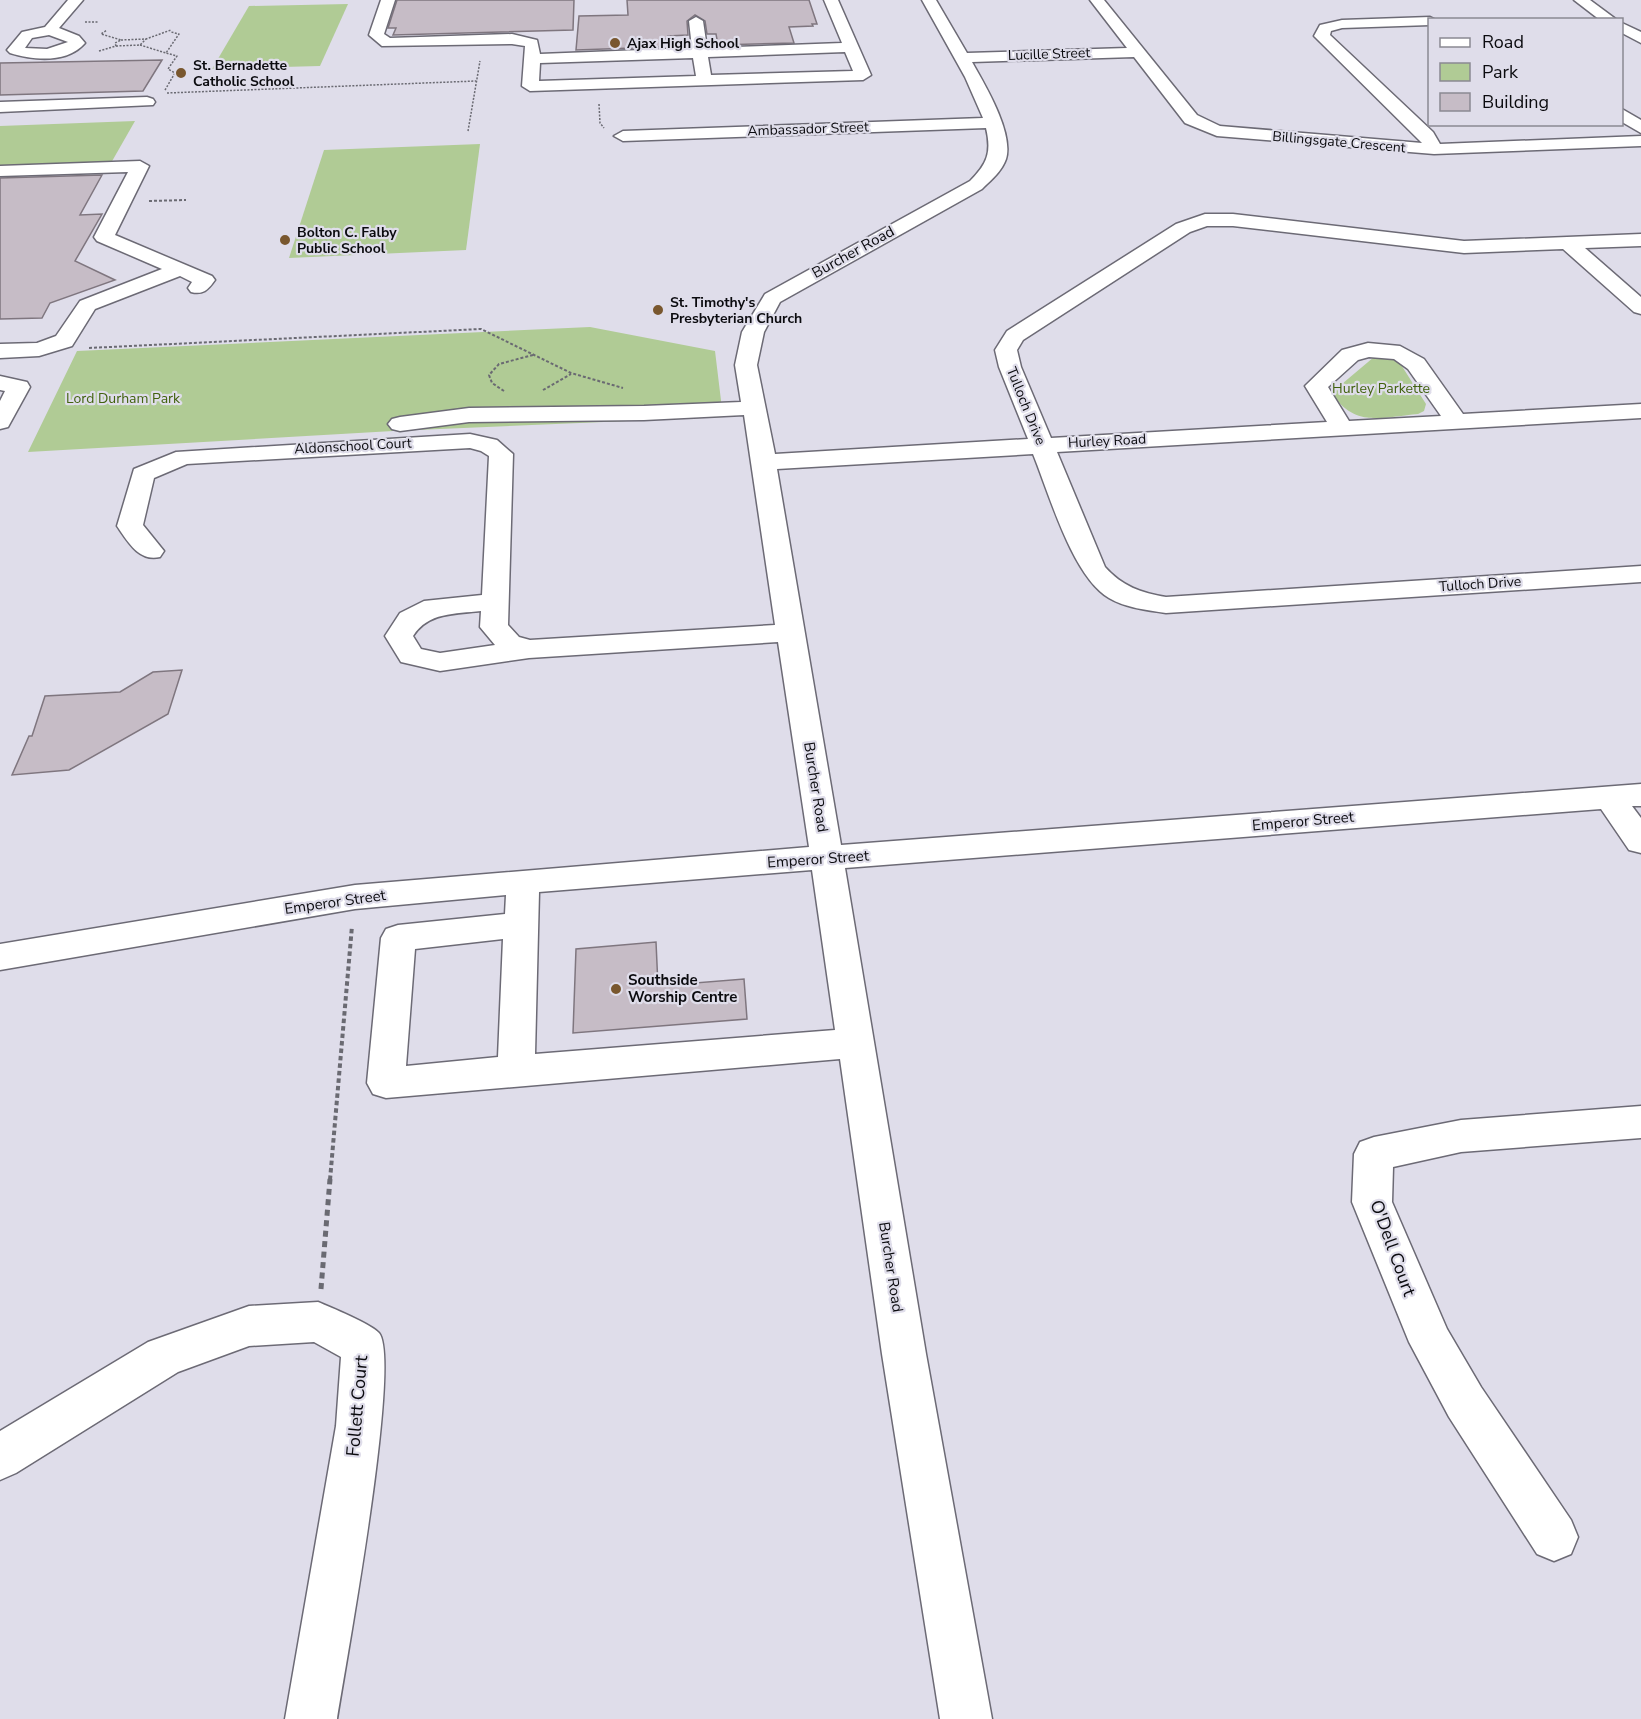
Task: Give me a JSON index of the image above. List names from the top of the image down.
{
  "streets": {
    "street": [
      "Lucille Street",
      "Ambassador Street",
      "Billingsgate Crescent",
      "Burcher Road",
      "Tulloch Drive",
      "Hurley Road",
      "Aldonschool Court",
      "Emperor Street",
      "O'Dell Court",
      "Follett Court"
    ]
  },
  "crossings": [
    ["Lucille Street", "Billingsgate Crescent"],
    ["Lucille Street", "Burcher Road"],
    ["Ambassador Street", "Burcher Road"],
    ["Burcher Road", "Hurley Road"],
    ["Burcher Road", "Aldonschool Court"],
    ["Burcher Road", "Emperor Street"],
    ["Tulloch Drive", "Hurley Road"]
  ],
  "parks": ["Hurley Parkette", "Lord Durham Park"],
  "places": [
    "Ajax High School",
    "St. Bernadette Catholic School",
    "Bolton C. Falby Public School",
    "St. Timothy's Presbyterian Church",
    "Southside Worship Centre"
  ],
  "legend": ["Road", "Park", "Building"]
}
